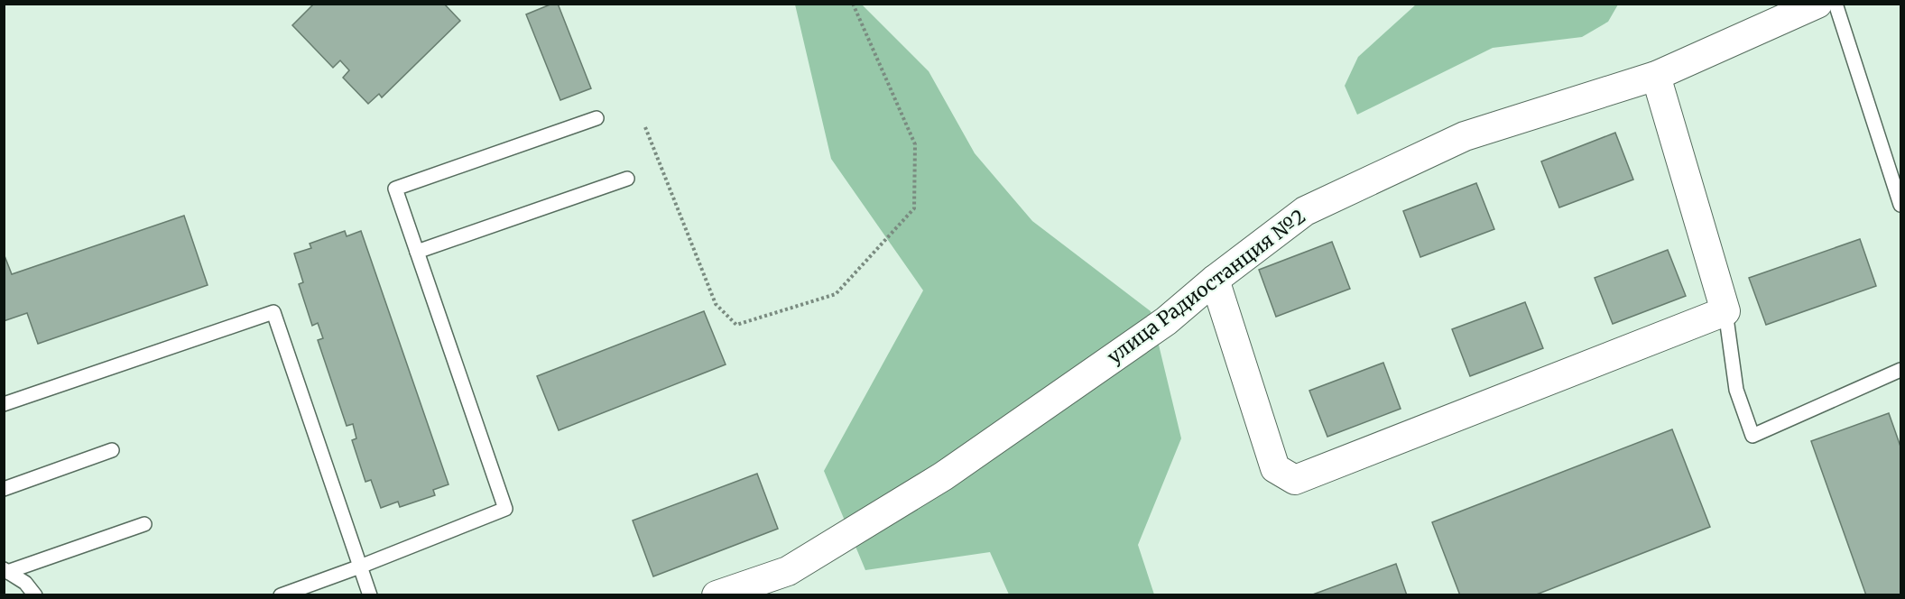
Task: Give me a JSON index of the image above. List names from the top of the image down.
{
  "streets": {
    "street": ["улица Радиостанция №2"]
  }
}
